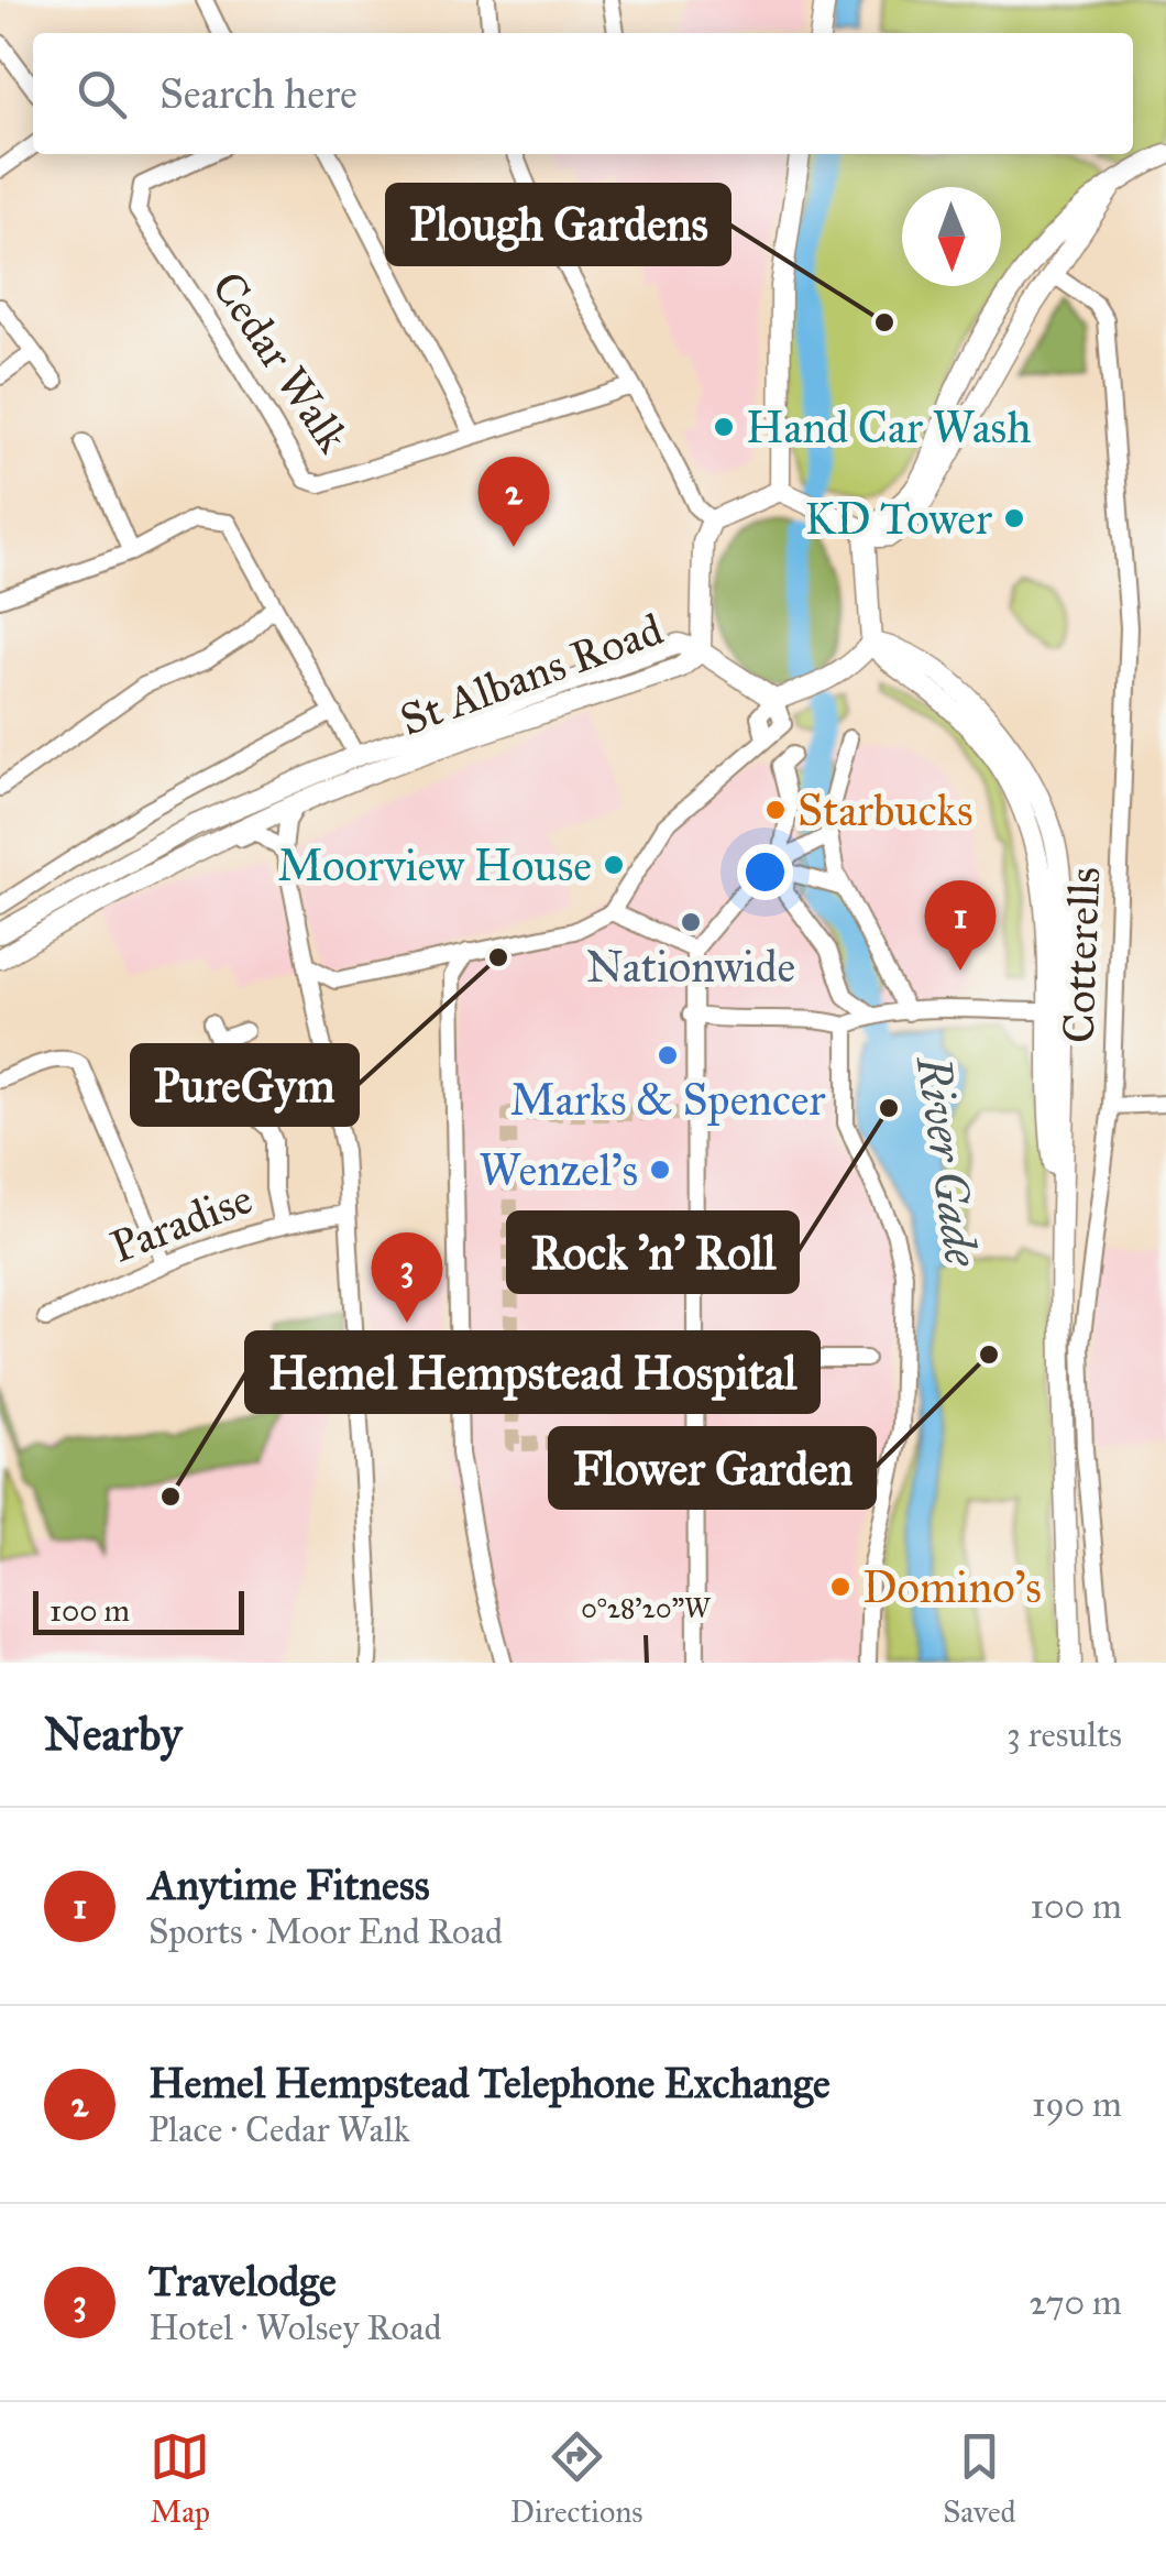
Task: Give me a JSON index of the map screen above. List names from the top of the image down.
{
  "streets": {
    "main road": ["St Albans Road"],
    "street": ["Cedar Walk", "Cotterells", "Paradise"]
  },
  "water": ["River Gade"],
  "places": [
    "Plough Gardens",
    "Hand Car Wash",
    "KD Tower",
    "Starbucks",
    "Moorview House",
    "Nationwide",
    "PureGym",
    "Marks & Spencer",
    "Rock 'n' Roll",
    "Wenzel's",
    "Flower Garden",
    "Hemel Hempstead Hospital",
    "Domino's"
  ],
  "scale_bar": "100 m",
  "north": "bottom",
  "page": {
    "search": "Search here",
    "pins": ["2", "1", "3"],
    "scale": "100 m",
    "heading": ["Nearby", "3 results"],
    "list": [
      {
        "mark": "1",
        "name": "Anytime Fitness",
        "note": "Sports · Moor End Road",
        "value": "100 m"
      },
      {
        "mark": "2",
        "name": "Hemel Hempstead Telephone Exchange",
        "note": "Place · Cedar Walk",
        "value": "190 m"
      },
      {
        "mark": "3",
        "name": "Travelodge",
        "note": "Hotel · Wolsey Road",
        "value": "270 m"
      }
    ],
    "nav": ["Map", "Directions", "Saved"]
  },
  "coordinates": ["0°28'20\"W"]
}
